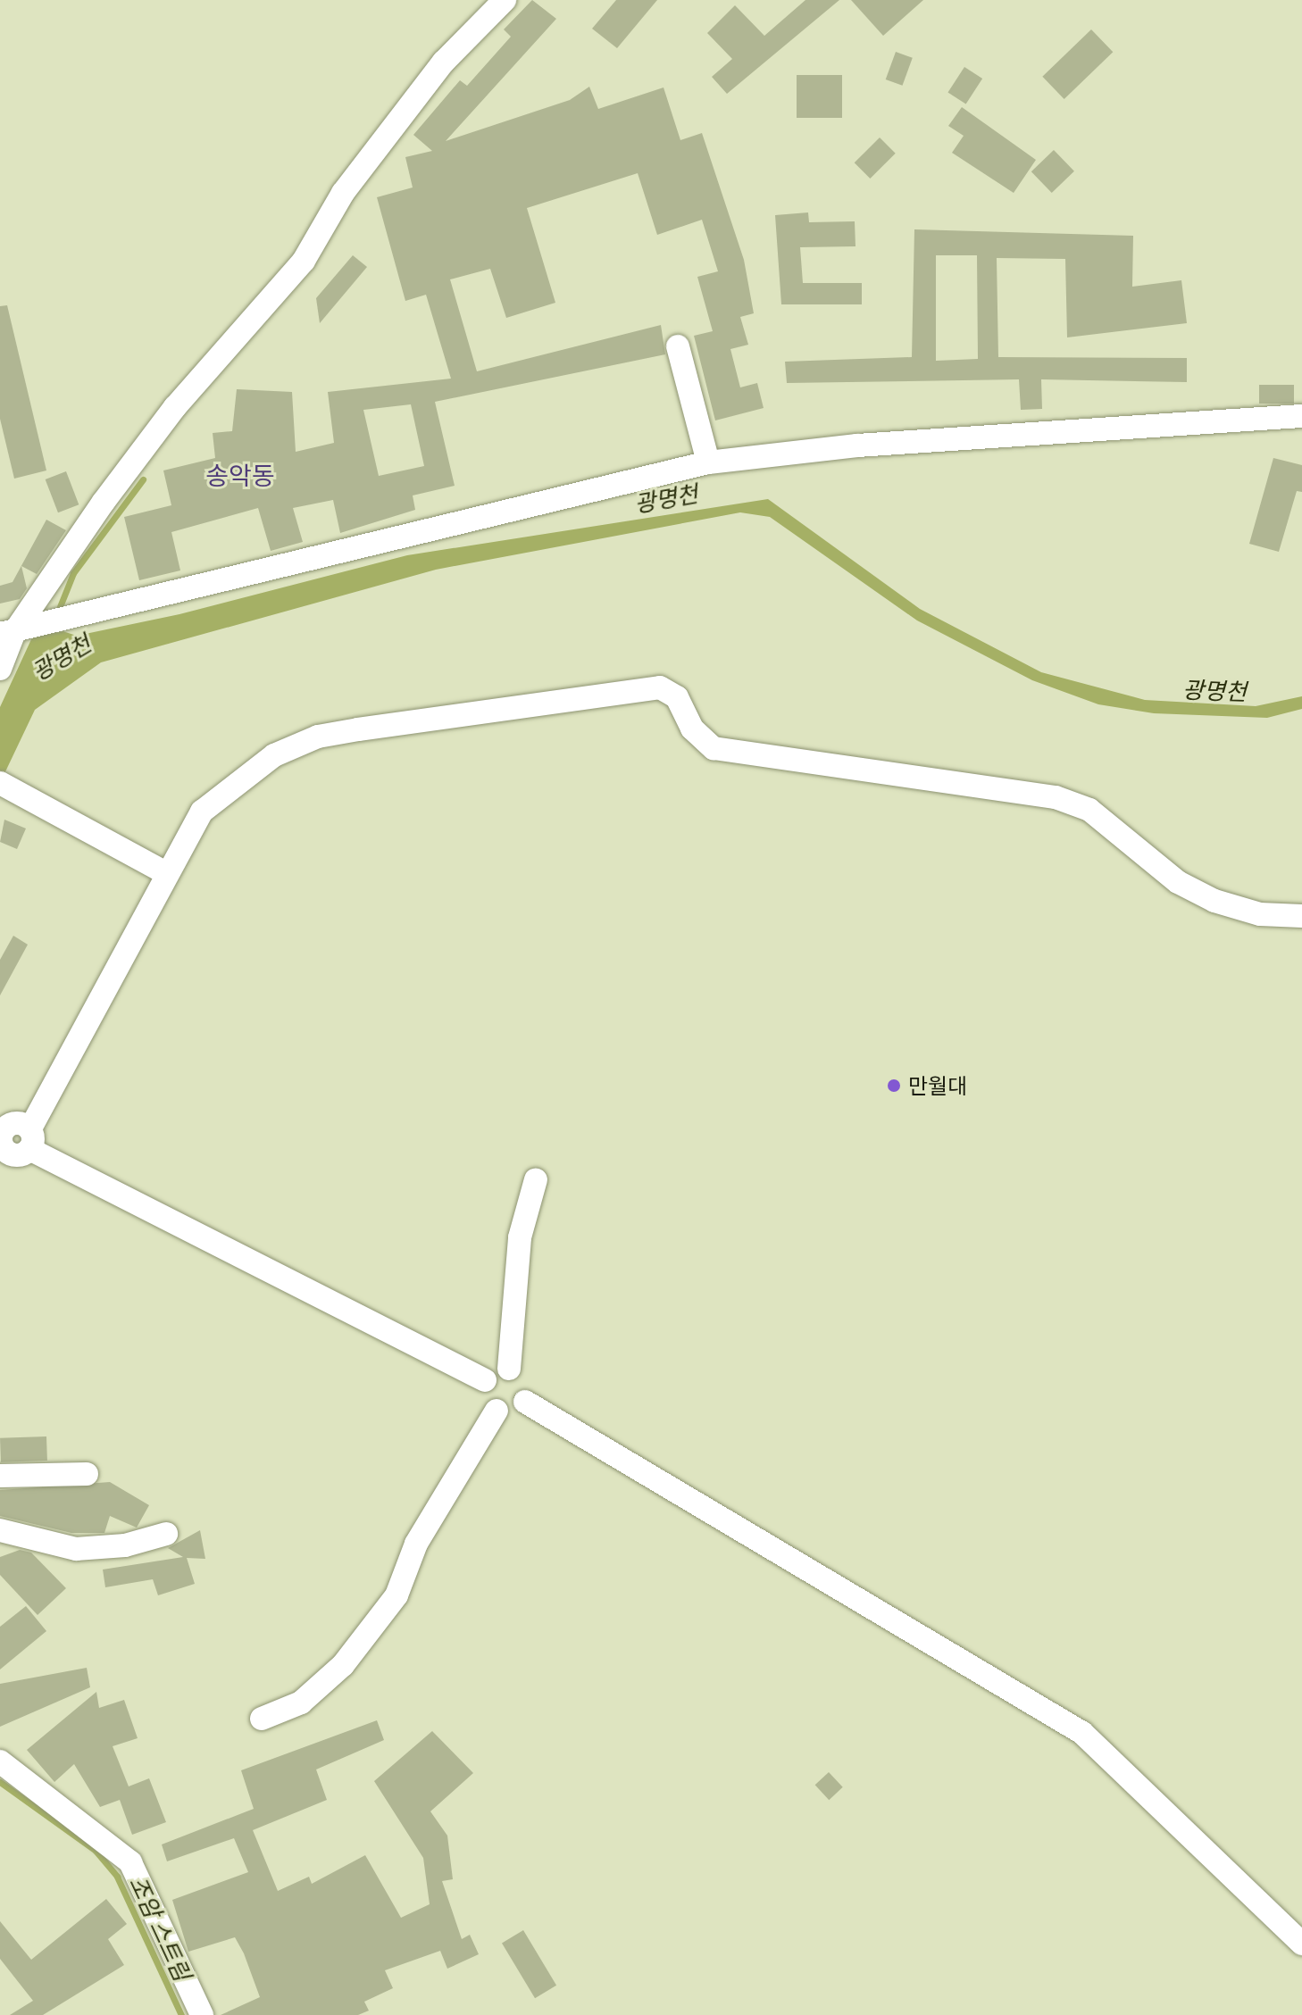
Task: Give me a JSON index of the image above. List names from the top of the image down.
{
  "districts": ["송악동"],
  "water": ["광명천", "조암 스트림"],
  "places": ["만월대"]
}
